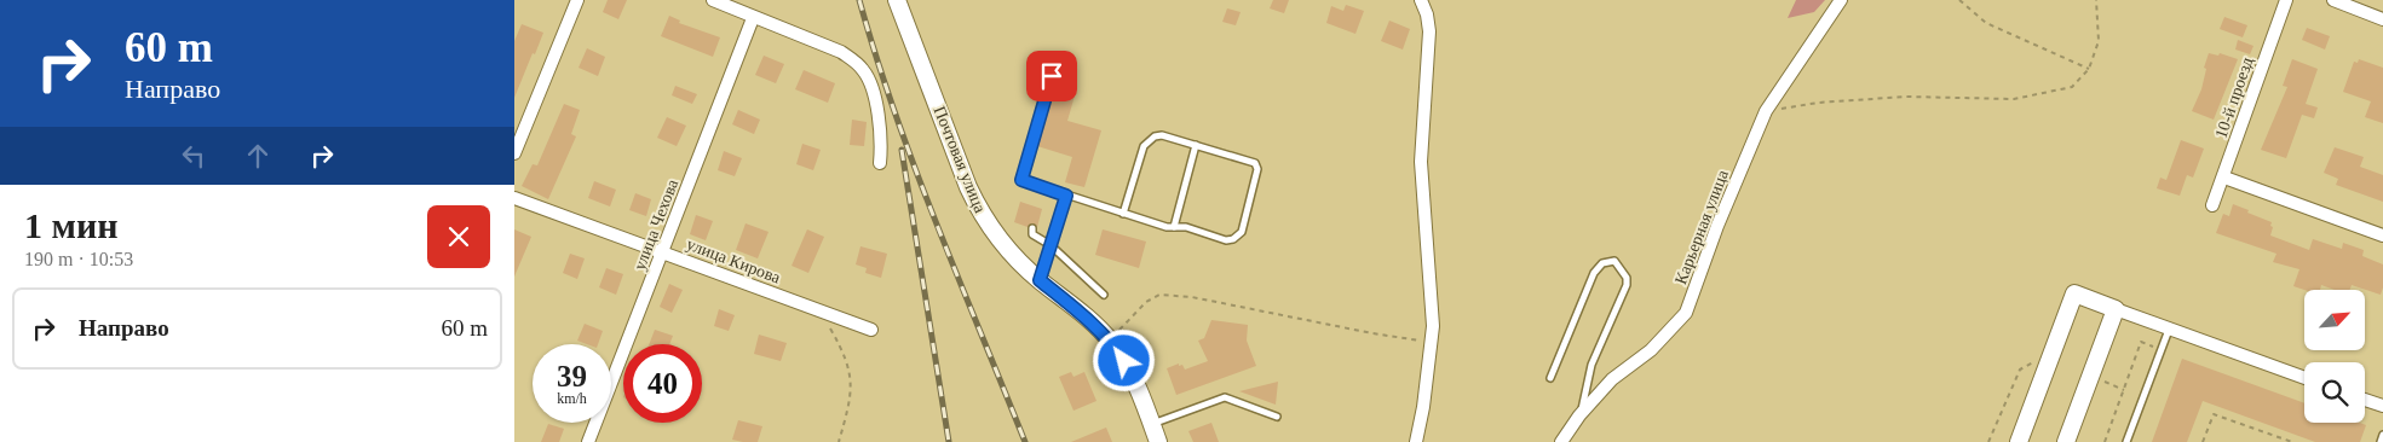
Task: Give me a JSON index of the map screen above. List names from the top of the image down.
{
  "streets": {
    "street": [
      "10-й проезд",
      "Почтовая улица",
      "улица Чехова",
      "Карьерная улица",
      "улица Кирова"
    ]
  },
  "crossings": [
    ["улица Чехова", "улица Кирова"]
  ],
  "north": "top right",
  "page": {
    "turn": ["60 m", "Направо"],
    "heading": ["1 мин", "190 m · 10:53"],
    "list": [
      {
        "name": "Направо",
        "value": "60 m"
      }
    ],
    "speed": "39 km/h",
    "limit": "40"
  }
}
